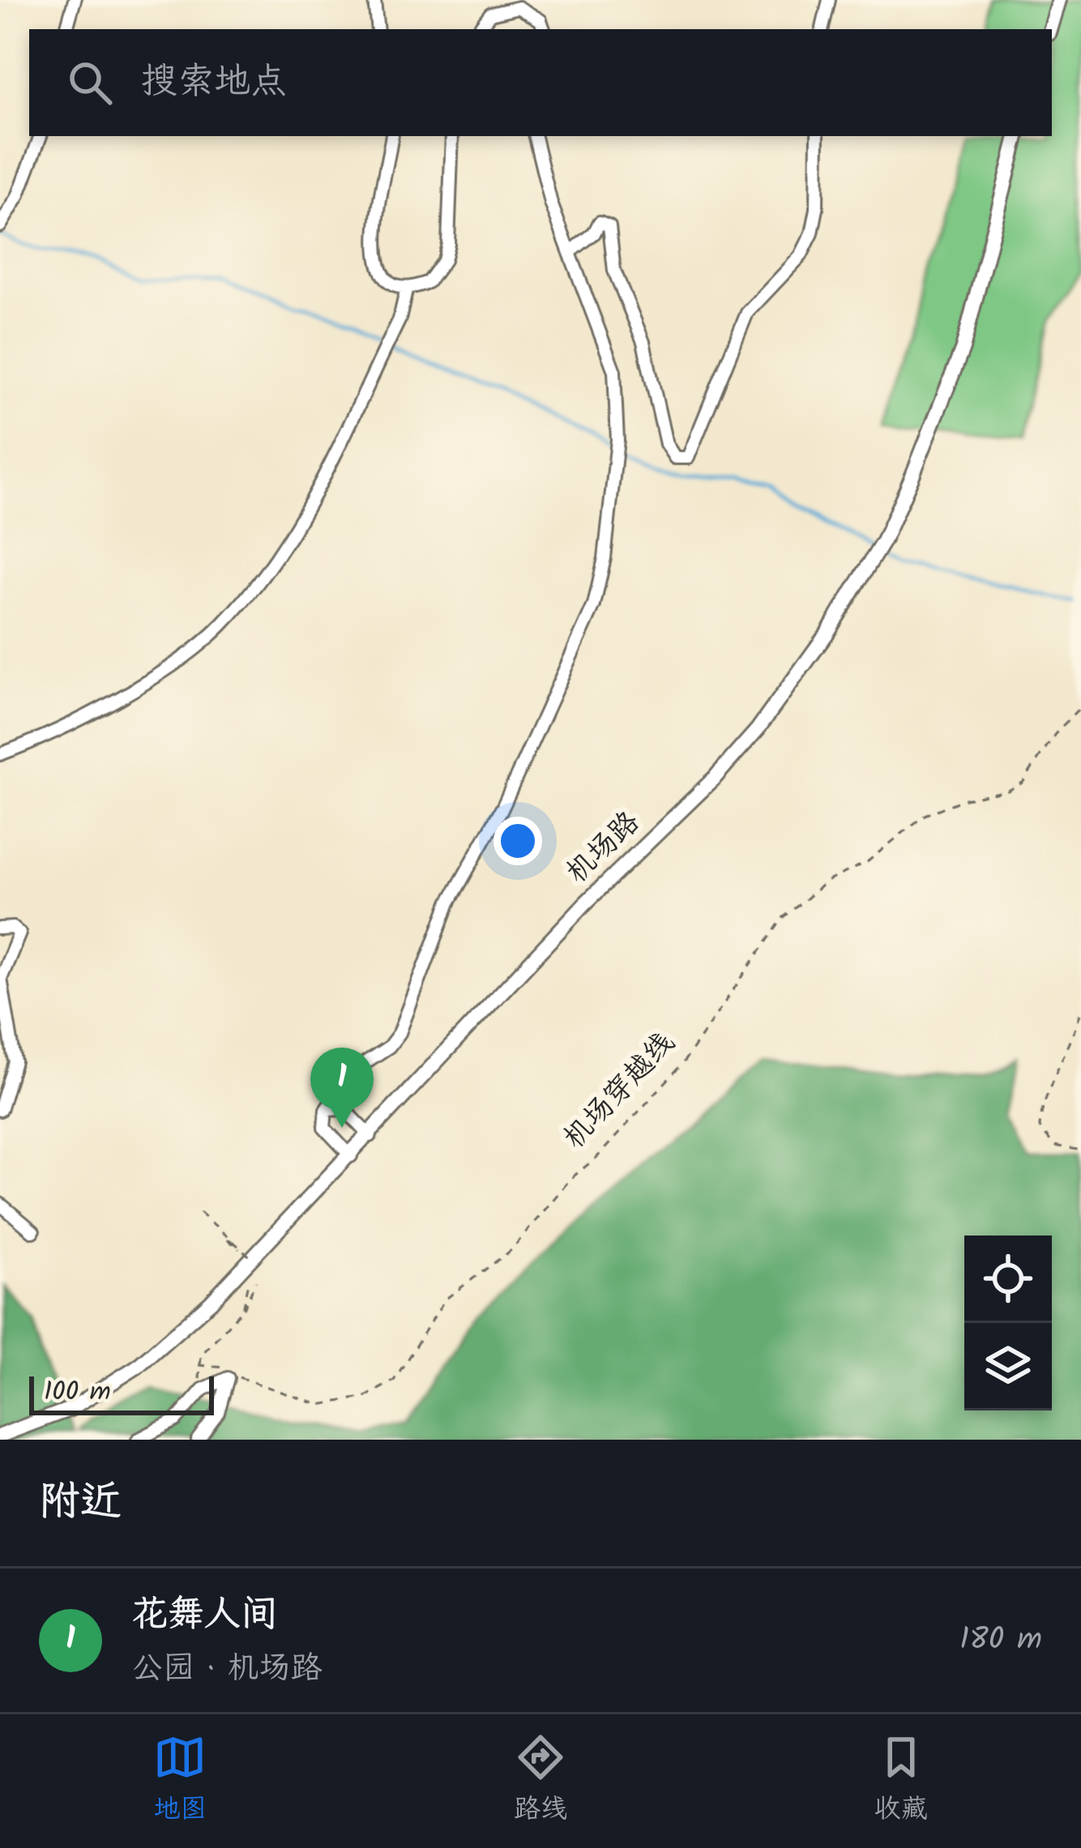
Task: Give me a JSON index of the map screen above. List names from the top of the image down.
{
  "streets": {
    "street": ["机场路"],
    "path": ["机场穿越线"]
  },
  "scale_bar": "100 m",
  "page": {
    "search": "搜索地点",
    "pins": "1",
    "scale": "100 m",
    "heading": "附近",
    "list": [
      {
        "mark": "1",
        "name": "花舞人间",
        "note": "公园 · 机场路",
        "value": "180 m"
      }
    ],
    "nav": ["地图", "路线", "收藏"]
  }
}
